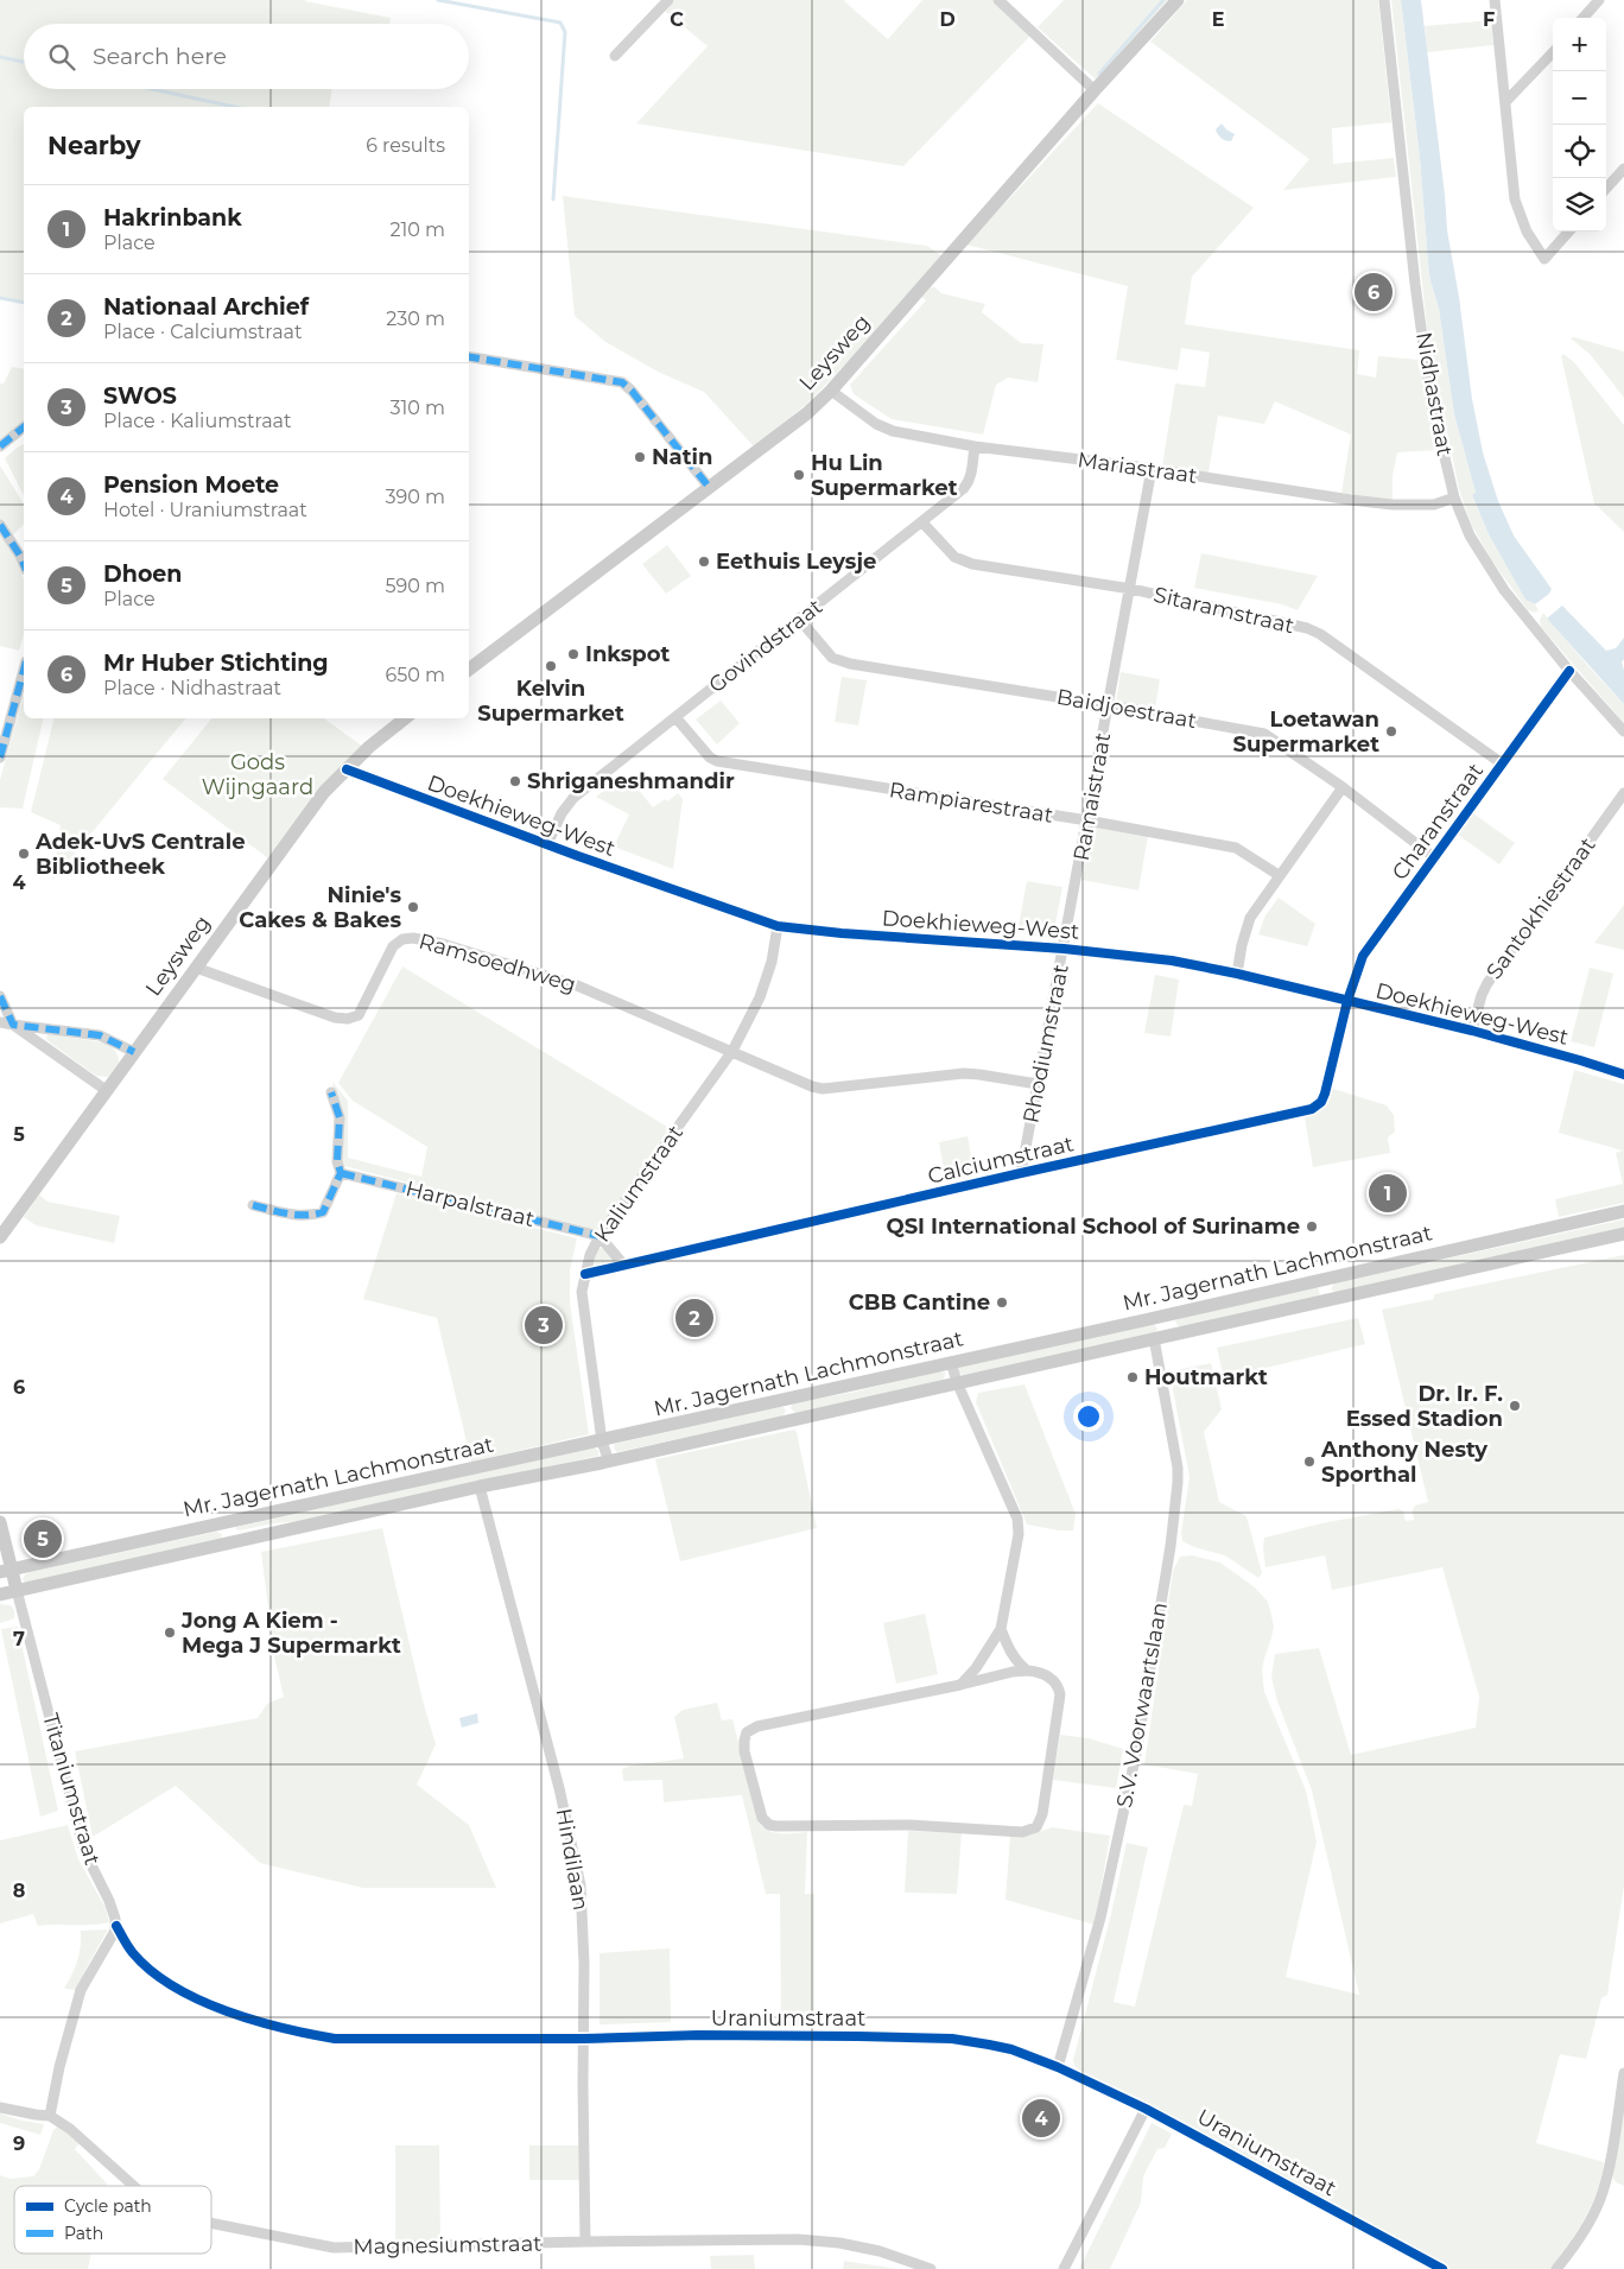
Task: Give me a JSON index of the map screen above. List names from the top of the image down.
{
  "streets": {
    "main road": ["Leysweg", "Mr. Jagernath Lachmonstraat"],
    "street": [
      "Nidhastraat",
      "Mariastraat",
      "Sitaramstraat",
      "Govindstraat",
      "Baidjoestraat",
      "Ramaistraat",
      "Rampiarestraat",
      "Doekhieweg-West",
      "Charanstraat",
      "Santokhiestraat",
      "Ramsoedhweg",
      "Rhodiumstraat",
      "Calciumstraat",
      "Kaliumstraat",
      "Harpalstraat",
      "S.V. Voorwaartslaan",
      "Titaniumstraat",
      "Hindilaan",
      "Uraniumstraat",
      "Magnesiumstraat"
    ]
  },
  "crossings": [
    ["Leysweg", "Mariastraat"],
    ["Leysweg", "Doekhieweg-West"],
    ["Leysweg", "Ramsoedhweg"],
    ["Nidhastraat", "Mariastraat"],
    ["Nidhastraat", "Charanstraat"],
    ["Mariastraat", "Govindstraat"],
    ["Mariastraat", "Ramaistraat"],
    ["Sitaramstraat", "Govindstraat"],
    ["Sitaramstraat", "Ramaistraat"],
    ["Sitaramstraat", "Charanstraat"],
    ["Govindstraat", "Baidjoestraat"],
    ["Govindstraat", "Rampiarestraat"],
    ["Govindstraat", "Doekhieweg-West"],
    ["Baidjoestraat", "Ramaistraat"],
    ["Baidjoestraat", "Charanstraat"],
    ["Ramaistraat", "Rampiarestraat"],
    ["Ramaistraat", "Doekhieweg-West"],
    ["Ramaistraat", "Rhodiumstraat"],
    ["Doekhieweg-West", "Charanstraat"],
    ["Doekhieweg-West", "Santokhiestraat"],
    ["Doekhieweg-West", "Rhodiumstraat"],
    ["Doekhieweg-West", "Calciumstraat"],
    ["Doekhieweg-West", "Kaliumstraat"],
    ["Charanstraat", "Calciumstraat"],
    ["Ramsoedhweg", "Rhodiumstraat"],
    ["Ramsoedhweg", "Kaliumstraat"],
    ["Rhodiumstraat", "Calciumstraat"],
    ["Calciumstraat", "Kaliumstraat"],
    ["Kaliumstraat", "Harpalstraat"],
    ["Kaliumstraat", "Mr. Jagernath Lachmonstraat"],
    ["Mr. Jagernath Lachmonstraat", "S.V. Voorwaartslaan"],
    ["Mr. Jagernath Lachmonstraat", "Titaniumstraat"],
    ["Mr. Jagernath Lachmonstraat", "Hindilaan"],
    ["S.V. Voorwaartslaan", "Uraniumstraat"],
    ["Titaniumstraat", "Uraniumstraat"],
    ["Hindilaan", "Uraniumstraat"],
    ["Hindilaan", "Magnesiumstraat"]
  ],
  "parks": ["Gods Wijngaard"],
  "places": [
    "Natin",
    "Hu Lin Supermarket",
    "Eethuis Leysje",
    "Inkspot",
    "Kelvin Supermarket",
    "Loetawan Supermarket",
    "Shriganeshmandir",
    "Adek-UvS Centrale Bibliotheek",
    "Ninie's Cakes & Bakes",
    "QSI International School of Suriname",
    "CBB Cantine",
    "Houtmarkt",
    "Dr. Ir. F. Essed Stadion",
    "Anthony Nesty Sporthal",
    "Jong A Kiem - Mega J Supermarkt"
  ],
  "legend": ["Cycle path", "Path"],
  "page": {
    "map_buttons": ["+", "−"],
    "search": "Search here",
    "heading": ["Nearby", "6 results"],
    "list": [
      {
        "mark": "1",
        "name": "Hakrinbank",
        "note": "Place",
        "value": "210 m"
      },
      {
        "mark": "2",
        "name": "Nationaal Archief",
        "note": "Place · Calciumstraat",
        "value": "230 m"
      },
      {
        "mark": "3",
        "name": "SWOS",
        "note": "Place · Kaliumstraat",
        "value": "310 m"
      },
      {
        "mark": "4",
        "name": "Pension Moete",
        "note": "Hotel · Uraniumstraat",
        "value": "390 m"
      },
      {
        "mark": "5",
        "name": "Dhoen",
        "note": "Place",
        "value": "590 m"
      },
      {
        "mark": "6",
        "name": "Mr Huber Stichting",
        "note": "Place · Nidhastraat",
        "value": "650 m"
      }
    ],
    "pins": [
      "6",
      "1",
      "2",
      "3",
      "5",
      "4"
    ]
  },
  "grid": {
    "columns": [
      "C",
      "D",
      "E",
      "F"
    ],
    "rows": [
      "4",
      "5",
      "6",
      "7",
      "8",
      "9"
    ]
  }
}
